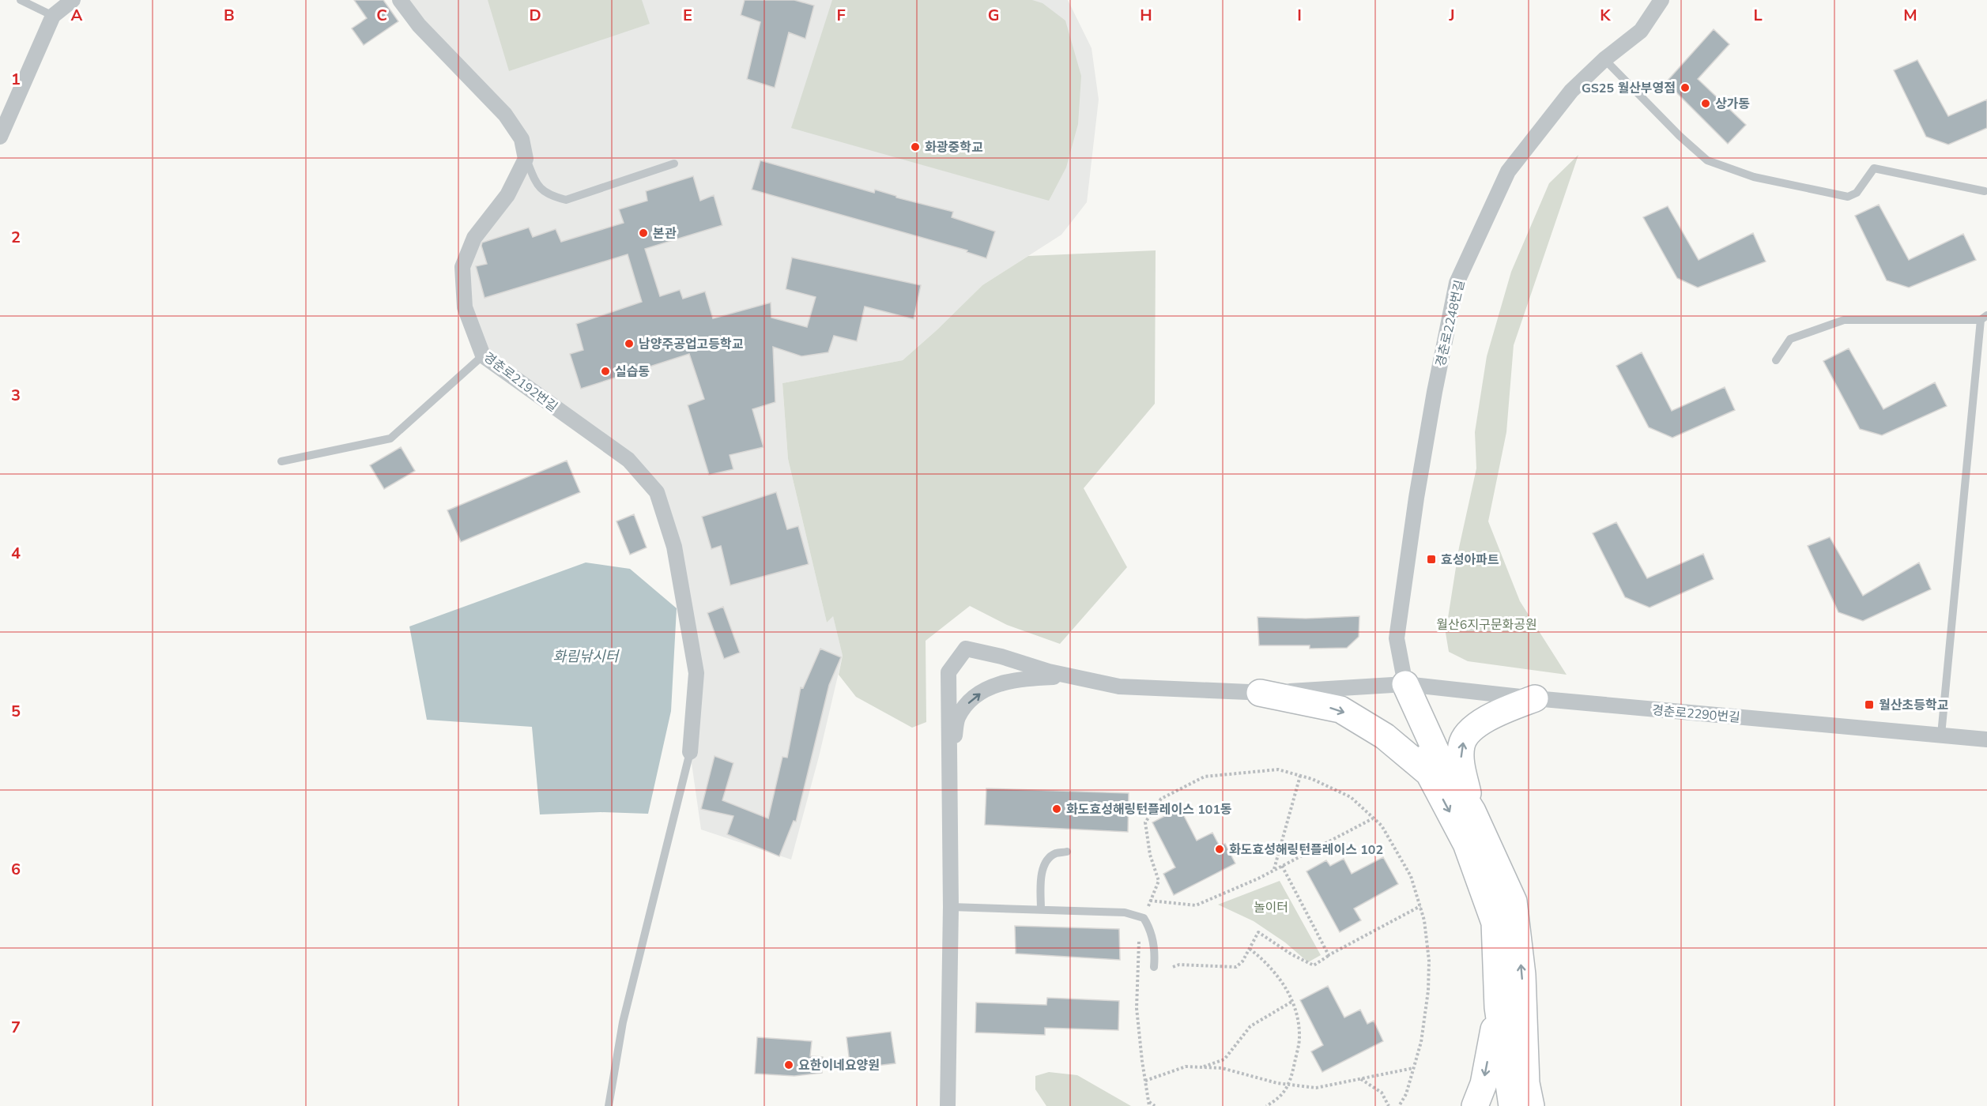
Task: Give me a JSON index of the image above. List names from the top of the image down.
{
  "streets": {
    "street": ["경춘로2248번길", "경춘로2192번길", "경춘로2290번길"]
  },
  "crossings": [
    ["경춘로2248번길", "경춘로2290번길"]
  ],
  "water": ["화림낚시터"],
  "parks": ["월산6지구문화공원", "놀이터"],
  "places": {
    "other": [
      "GS25 월산부영점",
      "상가동",
      "화광중학교",
      "본관",
      "남양주공업고등학교",
      "실습동",
      "화도효성해링턴플레이스 101동",
      "화도효성해링턴플레이스 102",
      "요한이네요양원"
    ],
    "transit": ["효성아파트", "월산초등학교"]
  },
  "grid": {
    "columns": [
      "A",
      "B",
      "C",
      "D",
      "E",
      "F",
      "G",
      "H",
      "I",
      "J",
      "K",
      "L",
      "M"
    ],
    "rows": [
      "1",
      "2",
      "3",
      "4",
      "5",
      "6",
      "7"
    ]
  }
}
